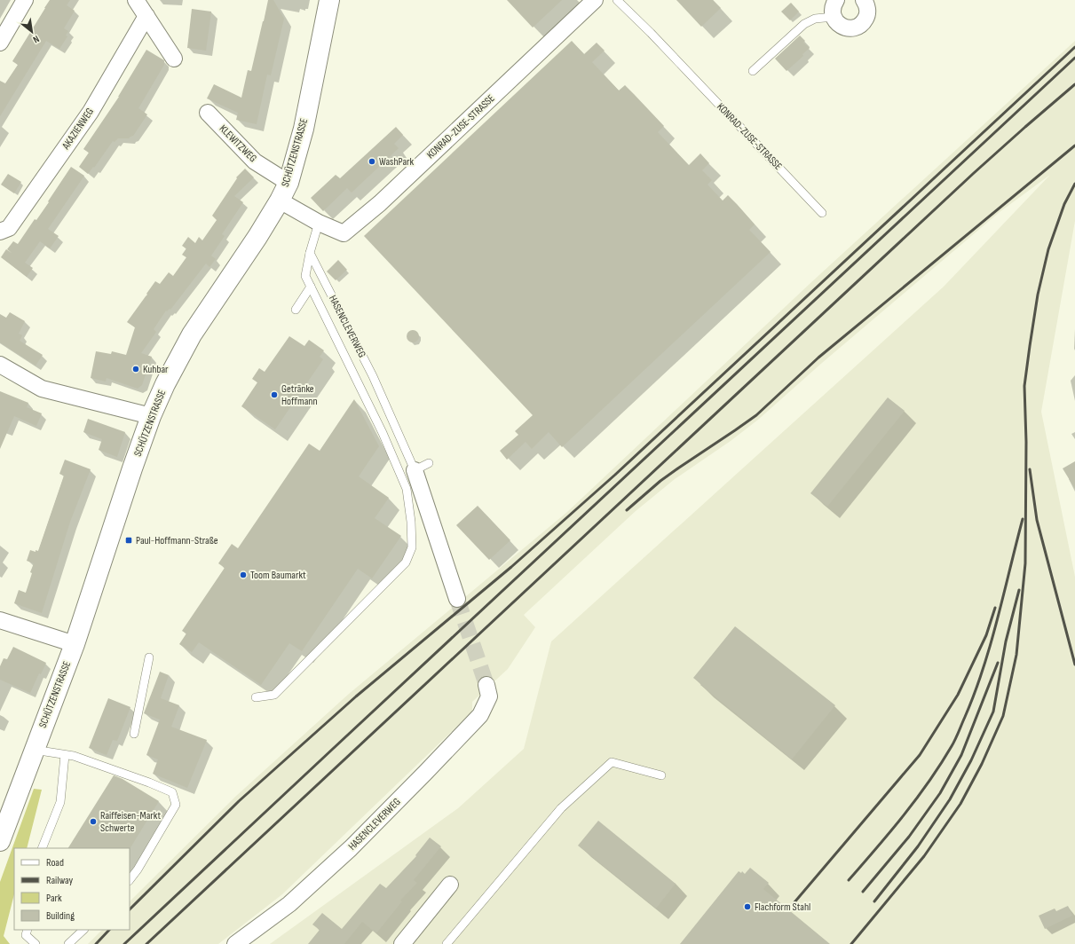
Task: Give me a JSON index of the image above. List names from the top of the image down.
{
  "streets": {
    "main road": ["SCHÜTZENSTRASSE"],
    "street": [
      "KONRAD-ZUSE-STRASSE",
      "AKAZIENWEG",
      "KLEWITZWEG",
      "HASENCLEVERWEG"
    ]
  },
  "crossings": [
    ["KLEWITZWEG", "SCHÜTZENSTRASSE"]
  ],
  "places": {
    "other": [
      "WashPark",
      "Kuhbar",
      "Getränke Hoffmann",
      "Toom Baumarkt",
      "Raiffeisen-Markt Schwerte",
      "Flachform Stahl"
    ],
    "transit": ["Paul-Hoffmann-Straße"]
  },
  "legend": [
    "Road",
    "Railway",
    "Park",
    "Building"
  ],
  "north": "bottom right"
}
